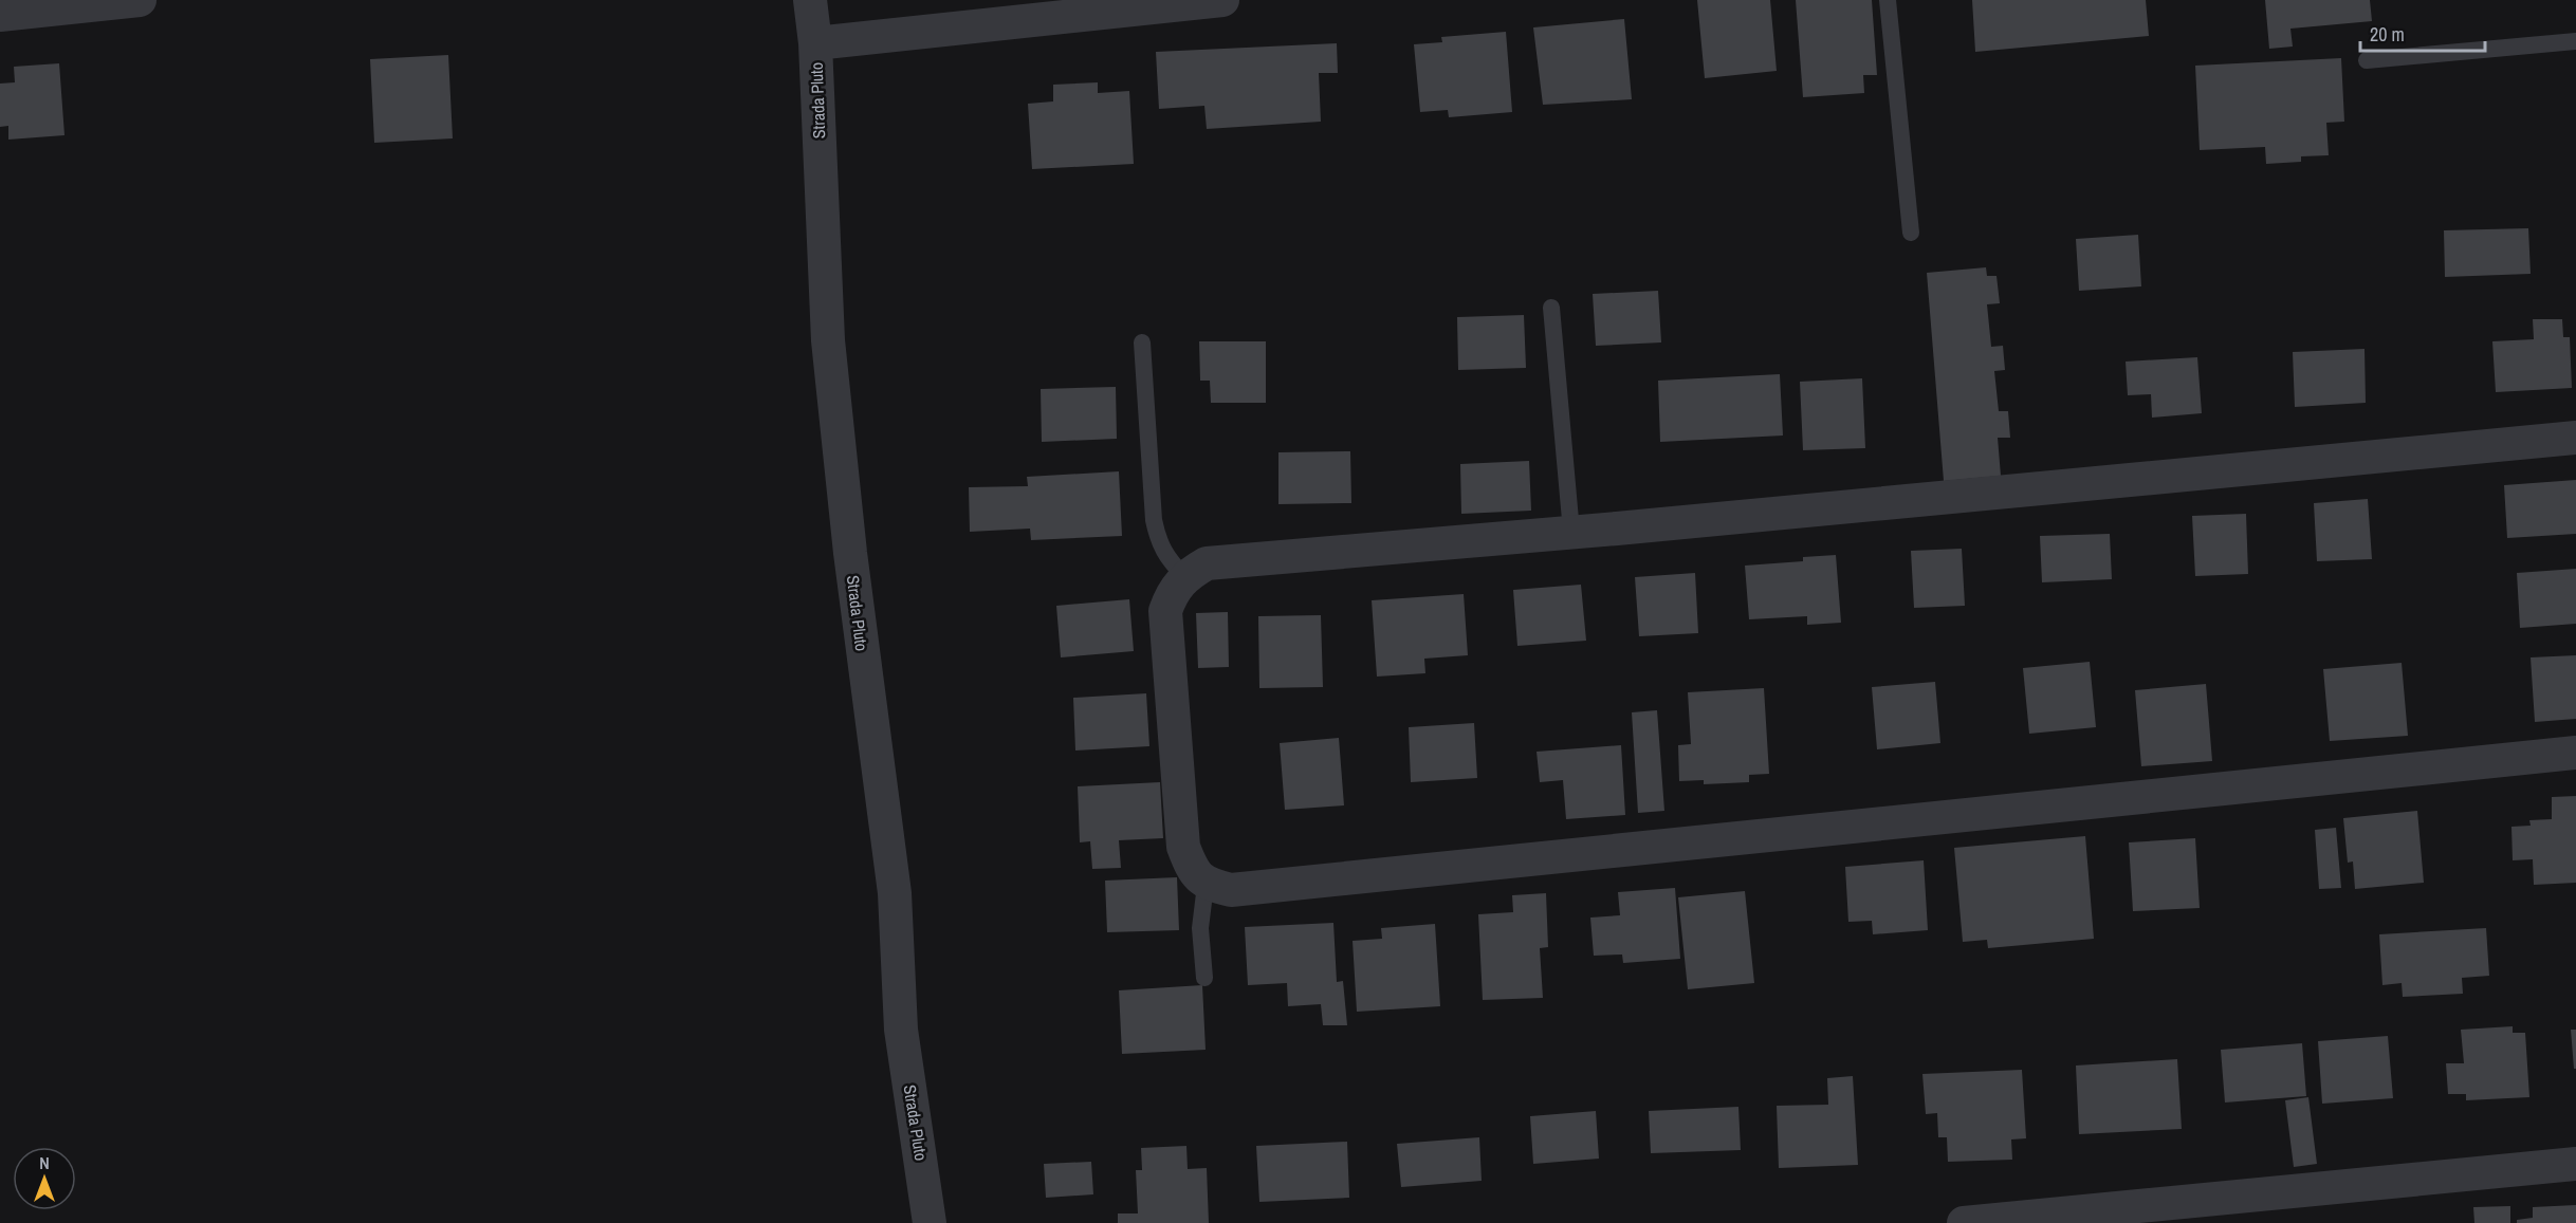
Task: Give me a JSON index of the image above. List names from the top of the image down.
{
  "streets": {
    "street": ["Strada Pluto"]
  },
  "scale_bar": "20 m",
  "north": "top"
}
